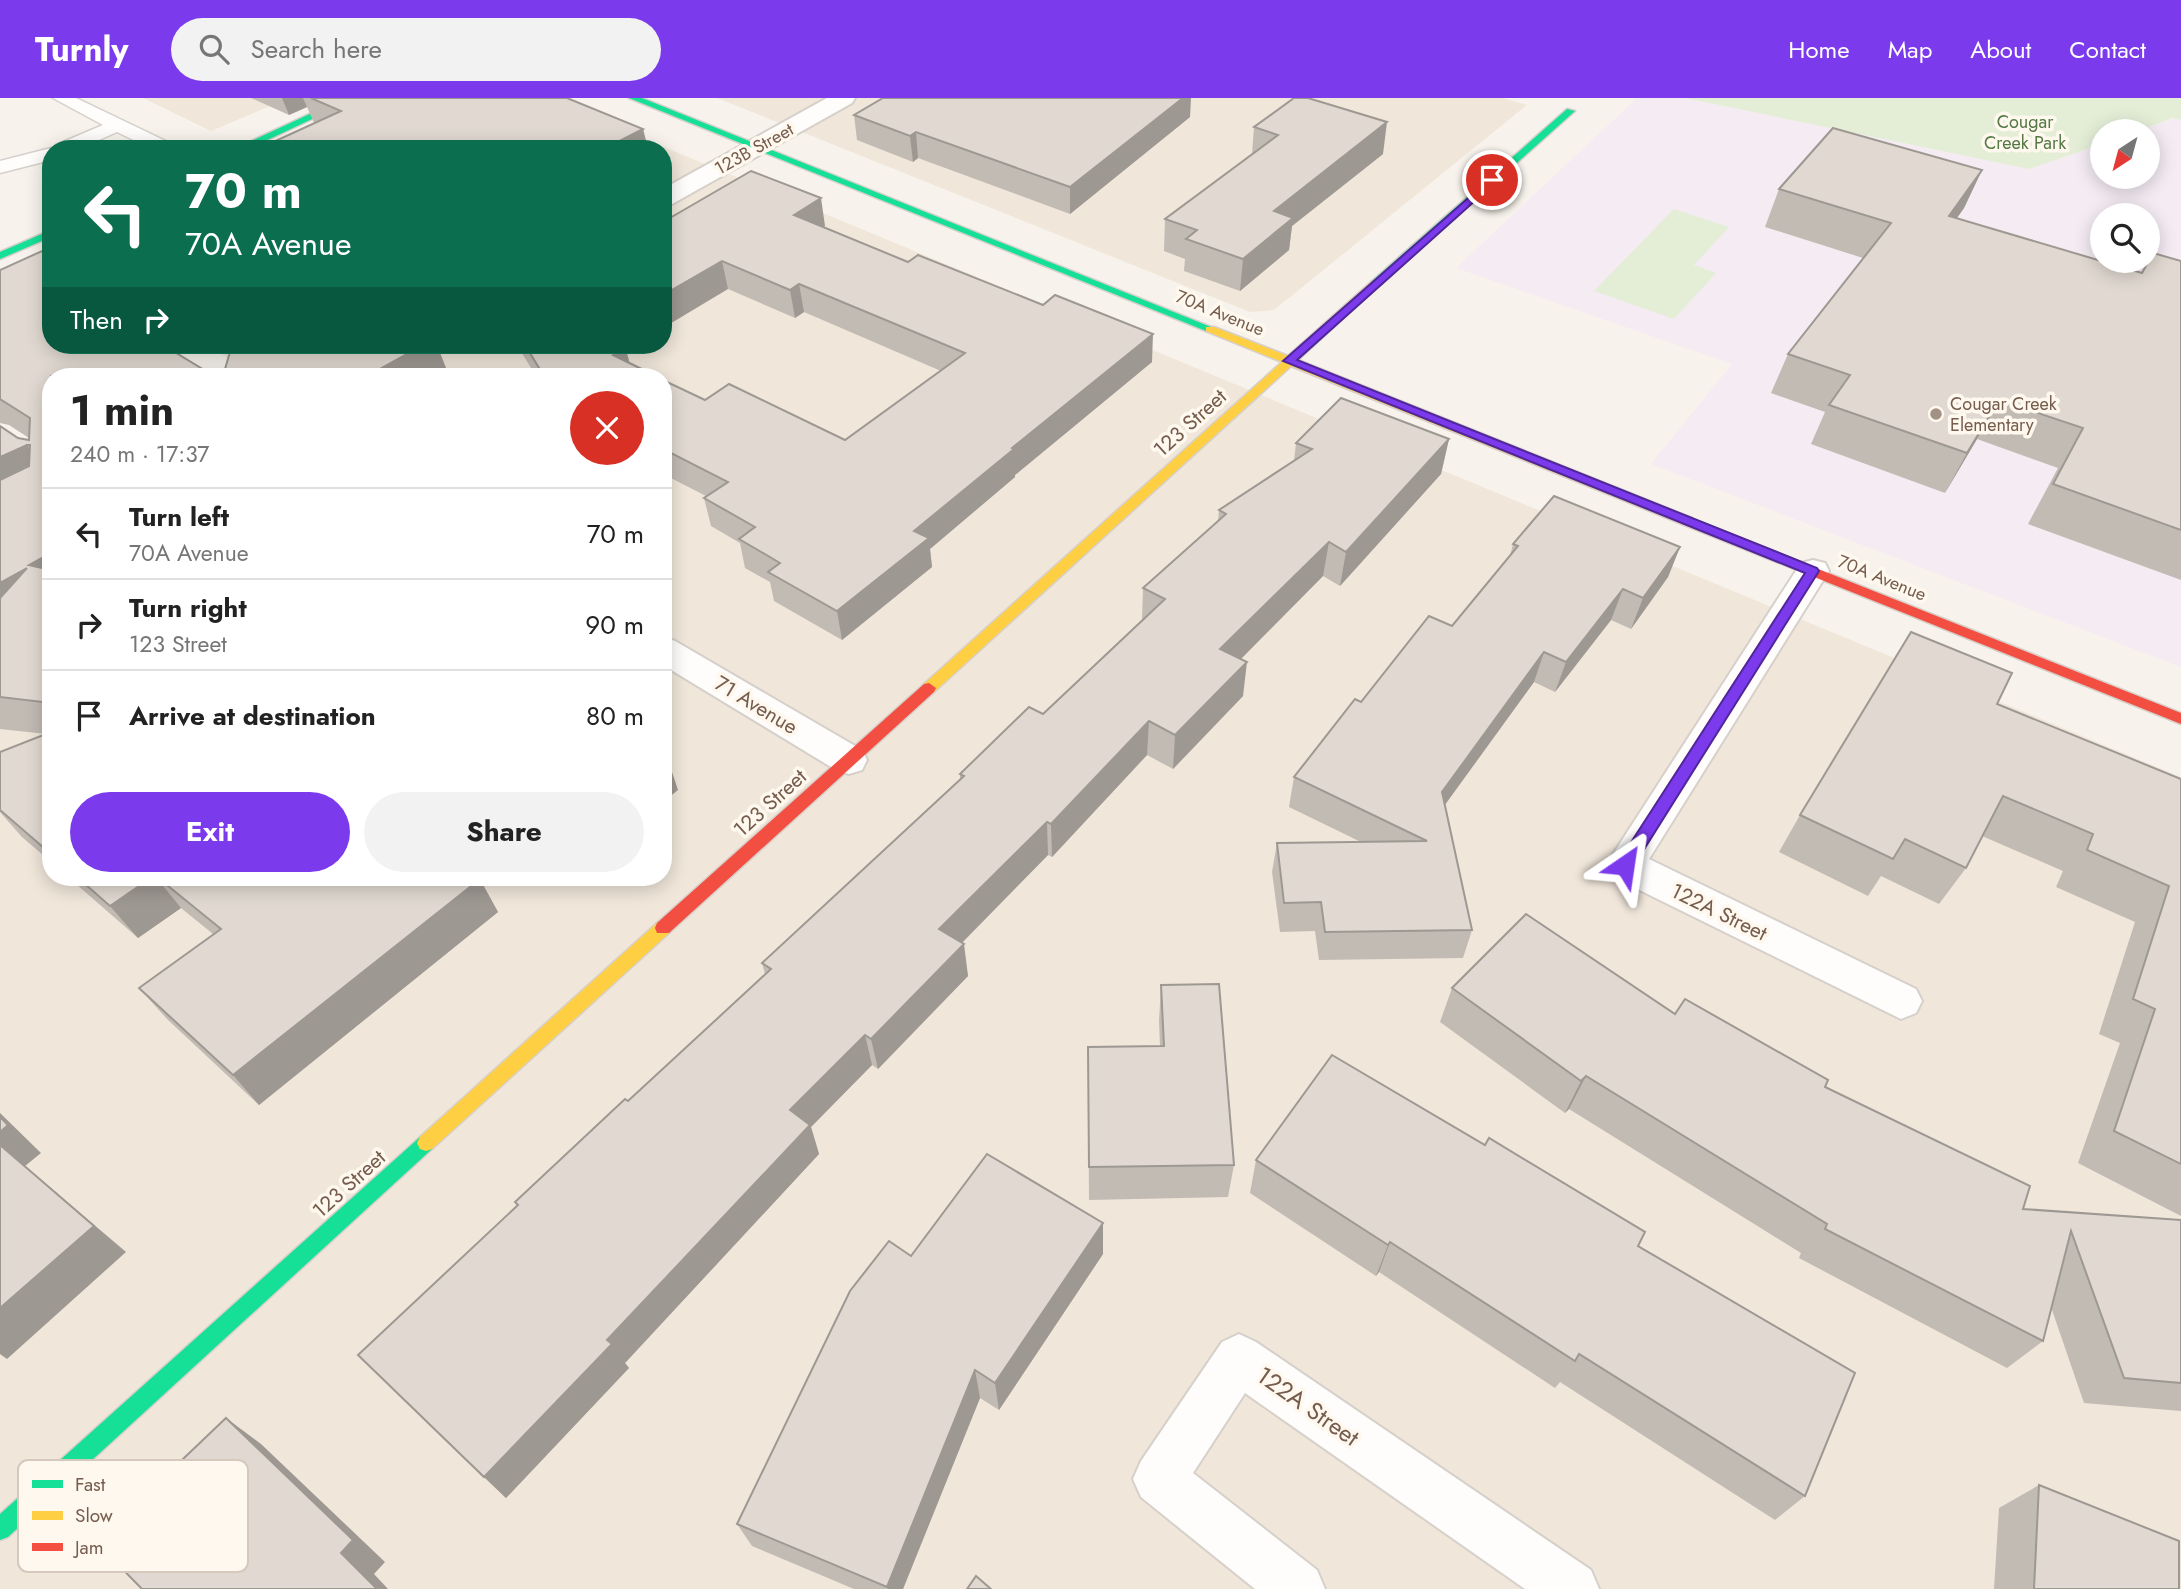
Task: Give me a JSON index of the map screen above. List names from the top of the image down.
{
  "streets": {
    "street": [
      "123B Street",
      "70A Avenue",
      "123 Street",
      "71 Avenue",
      "122A Street"
    ]
  },
  "crossings": [
    ["123B Street", "70A Avenue"],
    ["70A Avenue", "123 Street"],
    ["70A Avenue", "122A Street"],
    ["123 Street", "71 Avenue"]
  ],
  "parks": ["Cougar Creek Park"],
  "places": ["Cougar Creek Elementary"],
  "legend": ["Fast", "Slow", "Jam"],
  "north": "bottom left",
  "page": {
    "header": "Turnly",
    "search": "Search here",
    "nav": [
      "Home",
      "Map",
      "About",
      "Contact"
    ],
    "turn": ["70 m", "70A Avenue"],
    "then": "Then",
    "heading": ["1 min", "240 m · 17:37"],
    "list": [
      {
        "name": "Turn left",
        "note": "70A Avenue",
        "value": "70 m"
      },
      {
        "name": "Turn right",
        "note": "123 Street",
        "value": "90 m"
      },
      {
        "name": "Arrive at destination",
        "value": "80 m"
      }
    ],
    "buttons": ["Exit", "Share"]
  }
}
